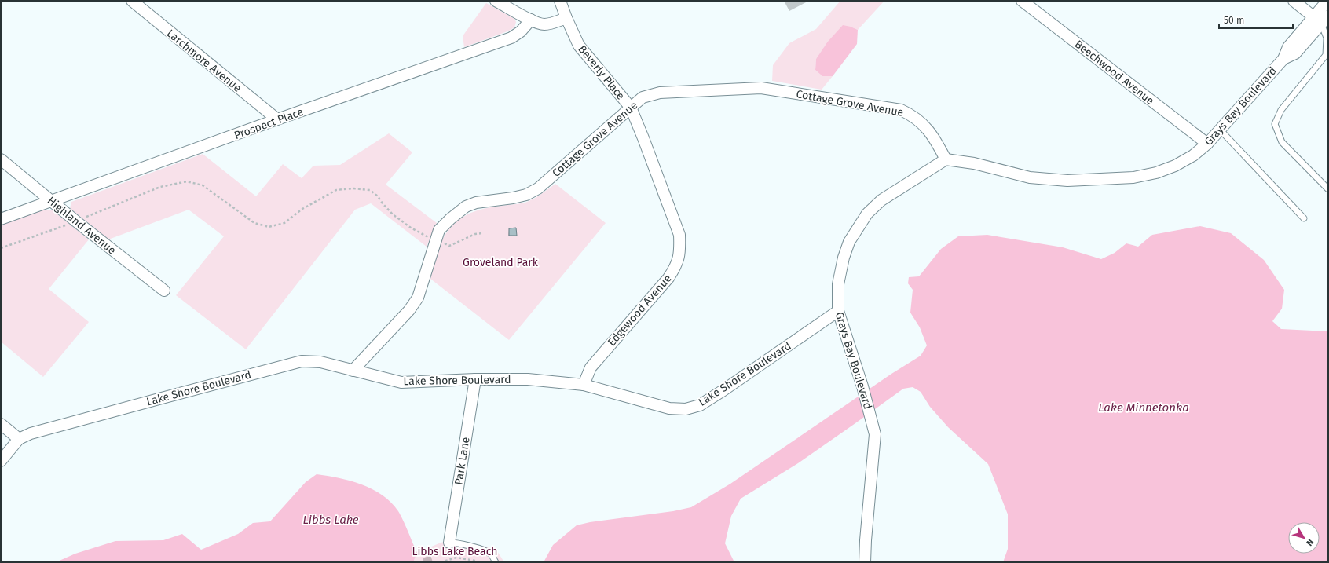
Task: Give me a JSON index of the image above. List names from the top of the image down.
{
  "streets": {
    "street": [
      "Larchmore Avenue",
      "Beverly Place",
      "Beechwood Avenue",
      "Cottage Grove Avenue",
      "Grays Bay Boulevard",
      "Prospect Place",
      "Highland Avenue",
      "Edgewood Avenue",
      "Lake Shore Boulevard",
      "Park Lane"
    ]
  },
  "crossings": [
    ["Larchmore Avenue", "Prospect Place"],
    ["Beverly Place", "Cottage Grove Avenue"],
    ["Beverly Place", "Edgewood Avenue"],
    ["Beechwood Avenue", "Grays Bay Boulevard"],
    ["Cottage Grove Avenue", "Grays Bay Boulevard"],
    ["Cottage Grove Avenue", "Edgewood Avenue"],
    ["Cottage Grove Avenue", "Lake Shore Boulevard"],
    ["Grays Bay Boulevard", "Lake Shore Boulevard"],
    ["Prospect Place", "Highland Avenue"],
    ["Edgewood Avenue", "Lake Shore Boulevard"],
    ["Lake Shore Boulevard", "Park Lane"]
  ],
  "water": ["Lake Minnetonka", "Libbs Lake"],
  "parks": ["Groveland Park", "Libbs Lake Beach"],
  "scale_bar": "50 m",
  "north": "bottom right"
}
